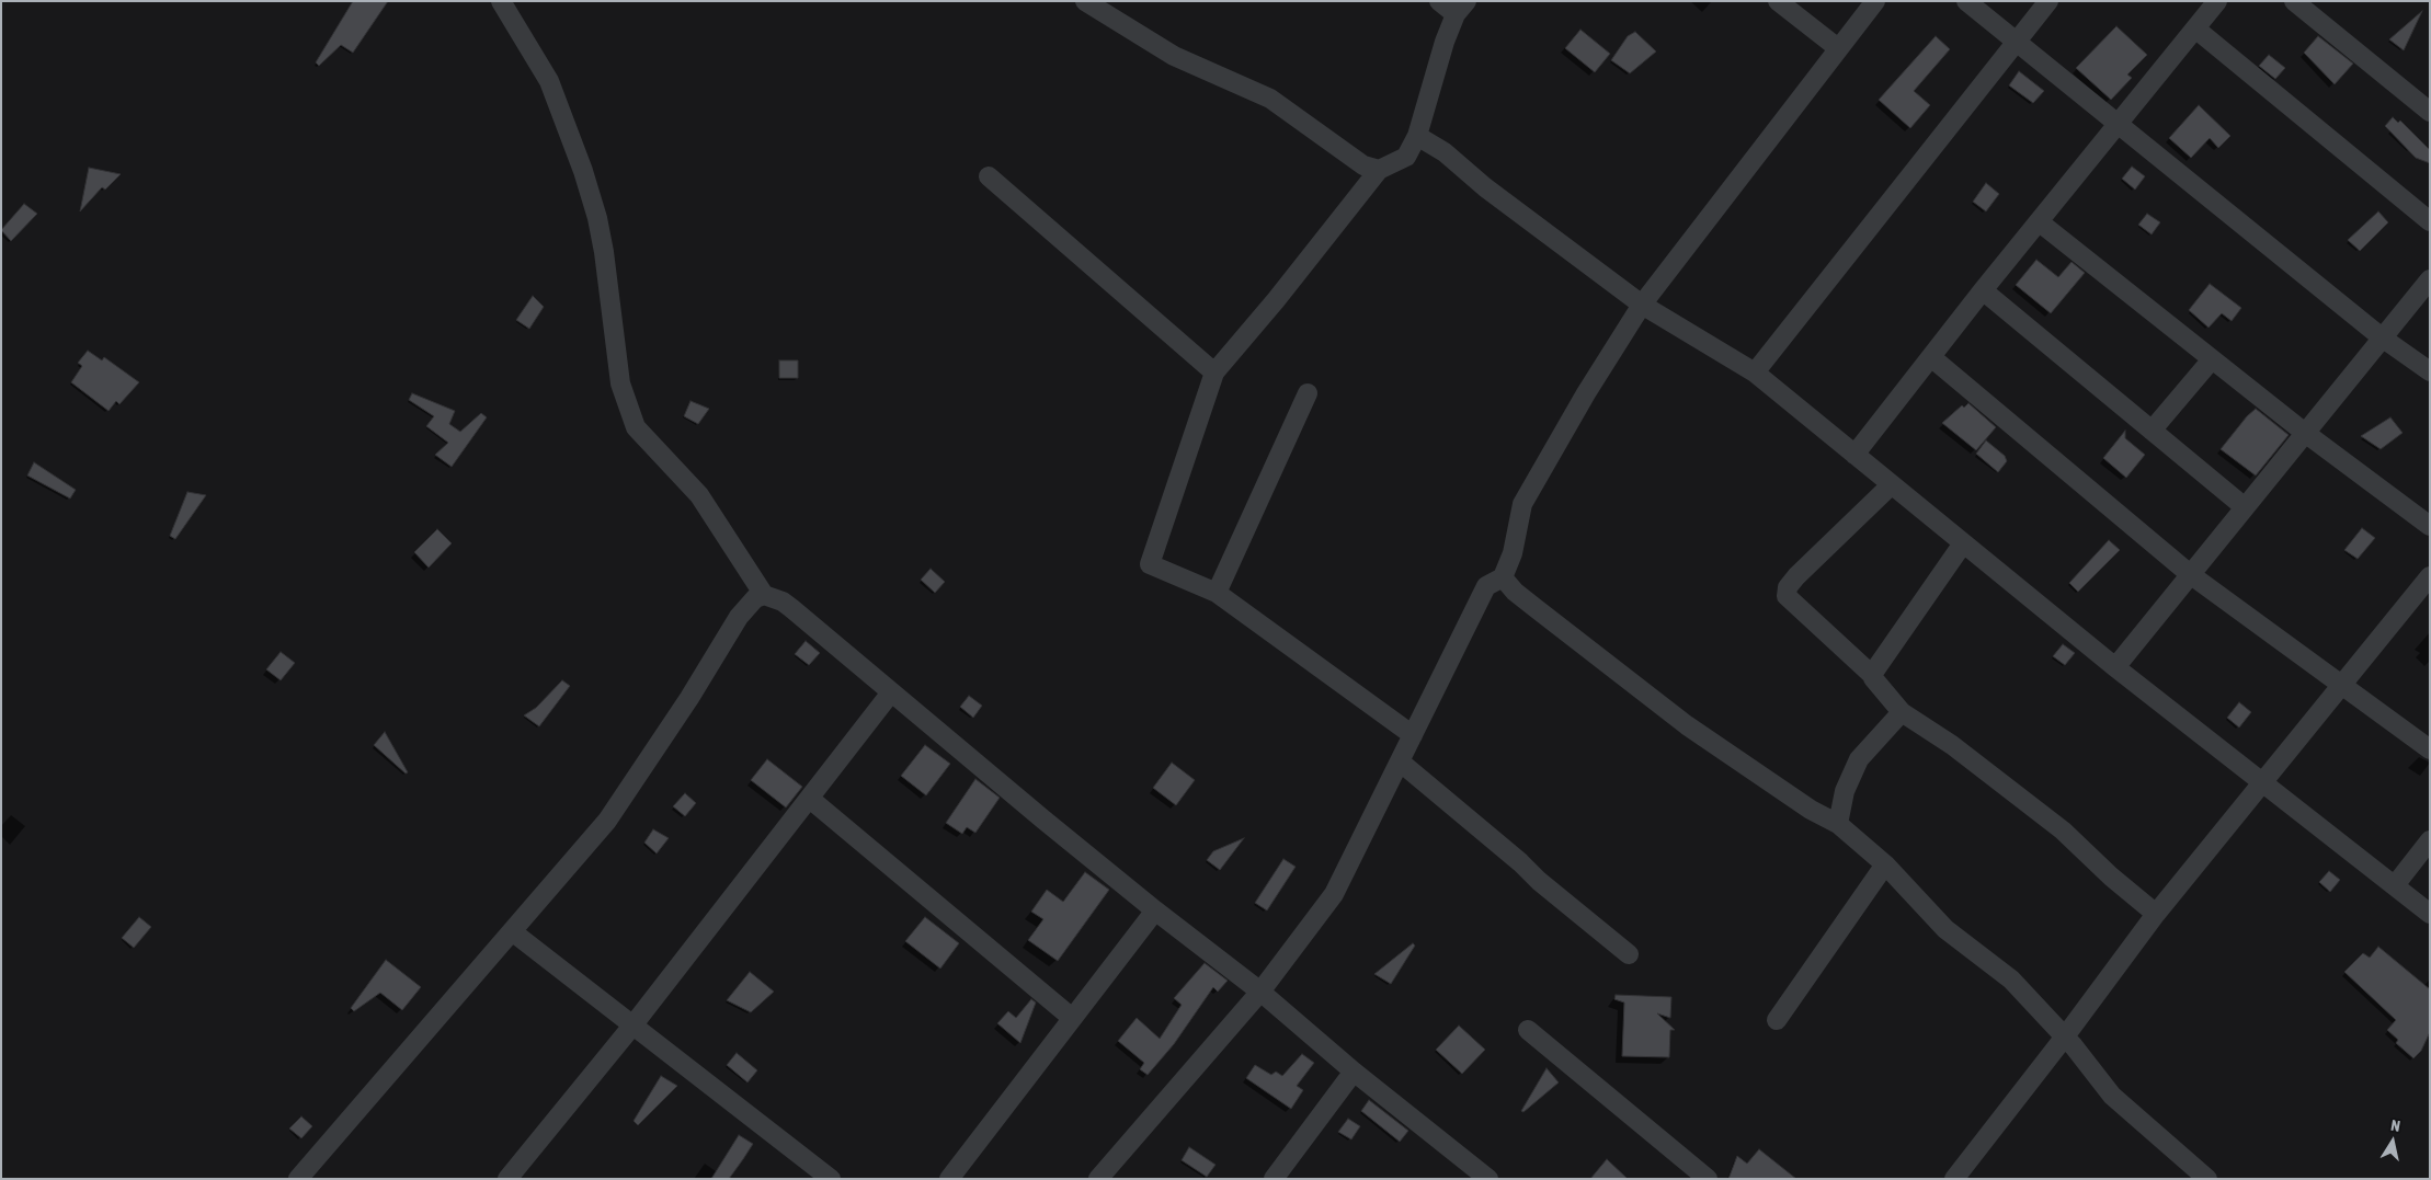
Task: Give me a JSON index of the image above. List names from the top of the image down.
{
  "north": "top"
}
